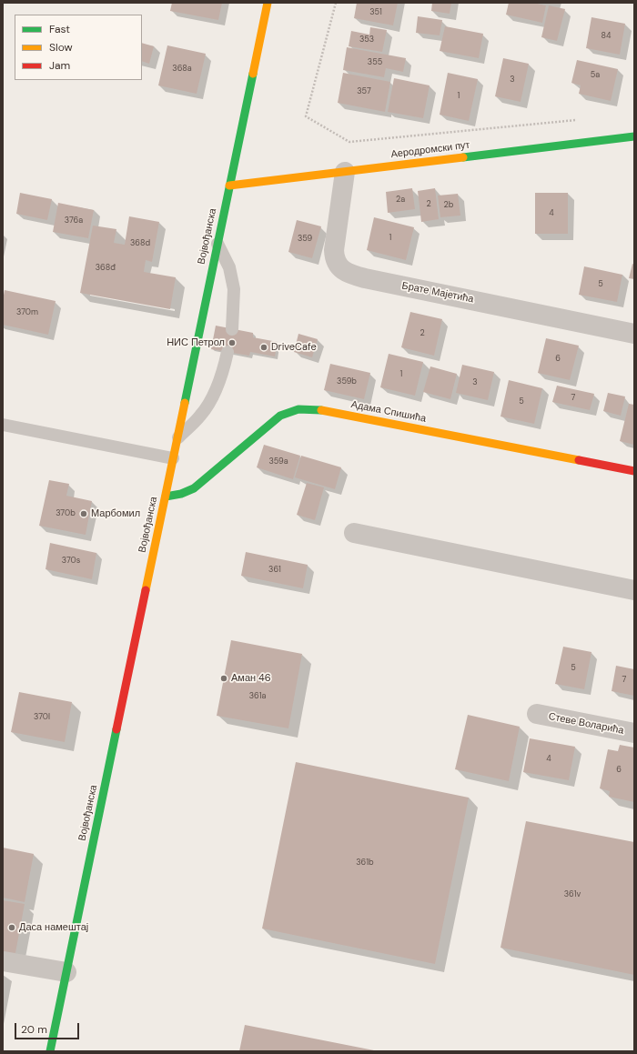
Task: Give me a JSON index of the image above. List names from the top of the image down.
{
  "streets": {
    "main road": ["Аеродромски пут", "Војвођанска", "Адама Спишића"],
    "street": ["Брате Мајетића", "Стеве Воларића"]
  },
  "crossings": [
    ["Аеродромски пут", "Војвођанска"],
    ["Аеродромски пут", "Брате Мајетића"],
    ["Војвођанска", "Адама Спишића"]
  ],
  "places": [
    "НИС Петрол",
    "DriveCafe",
    "Марбомил",
    "Аман 46",
    "Даса намештај"
  ],
  "house_numbers": [
    "351",
    "84",
    "353",
    "355",
    "368a",
    "5a",
    "3",
    "357",
    "1",
    "2a",
    "2",
    "2b",
    "4",
    "376a",
    "1",
    "359",
    "368d",
    "368đ",
    "5",
    "370m",
    "2",
    "6",
    "1",
    "359b",
    "3",
    "7",
    "5",
    "359a",
    "370b",
    "370s",
    "361",
    "5",
    "7",
    "361a",
    "370l",
    "4",
    "6",
    "361b",
    "361v"
  ],
  "legend": ["Fast", "Slow", "Jam"],
  "scale_bar": "20 m"
}
